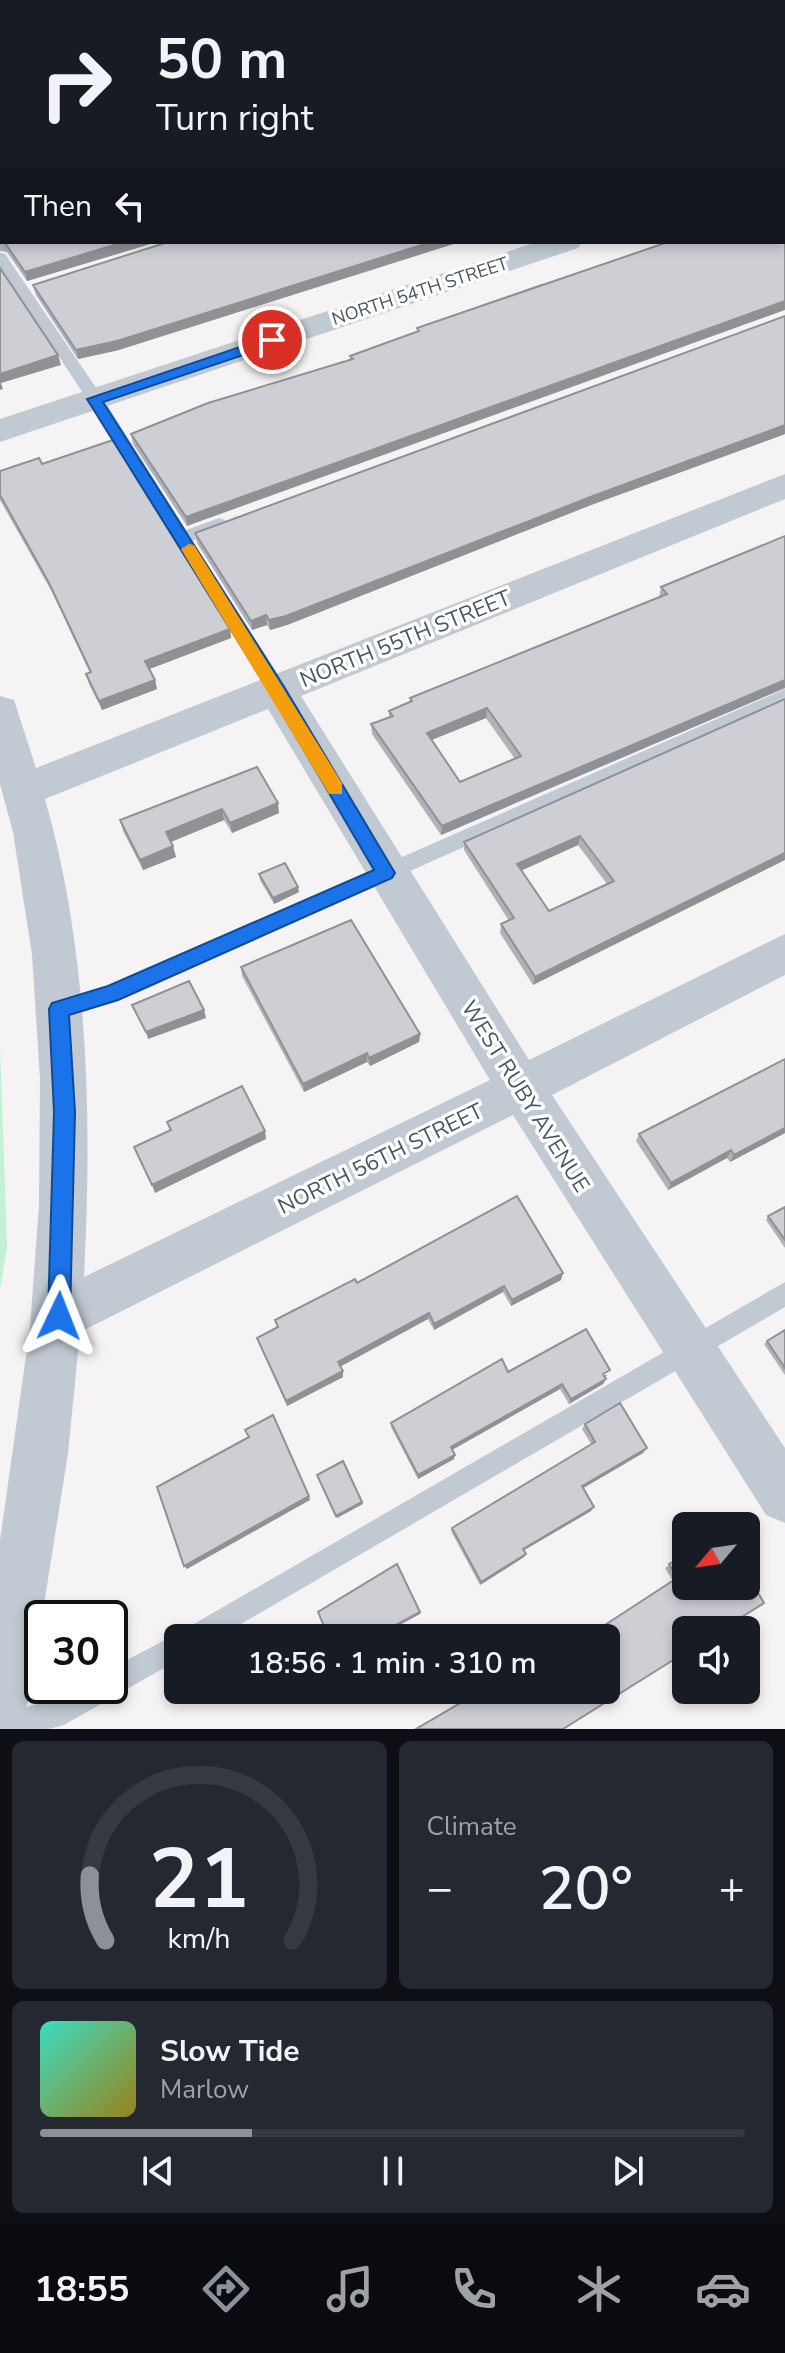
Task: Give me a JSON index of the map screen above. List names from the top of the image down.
{
  "streets": {
    "street": [
      "NORTH 54TH STREET",
      "NORTH 55TH STREET",
      "WEST RUBY AVENUE",
      "NORTH 56TH STREET"
    ]
  },
  "crossings": [
    ["NORTH 55TH STREET", "WEST RUBY AVENUE"],
    ["WEST RUBY AVENUE", "NORTH 56TH STREET"]
  ],
  "north": "bottom left",
  "page": {
    "turn": ["50 m", "Turn right"],
    "then": "Then",
    "limit": "30",
    "trip": "18:56 · 1 min · 310 m",
    "tile": "Climate",
    "heat": ["−", "20°", "+"],
    "song": ["Slow Tide", "Marlow"],
    "tabs": "18:55",
    "gauge": ["21", "km/h"]
  }
}
